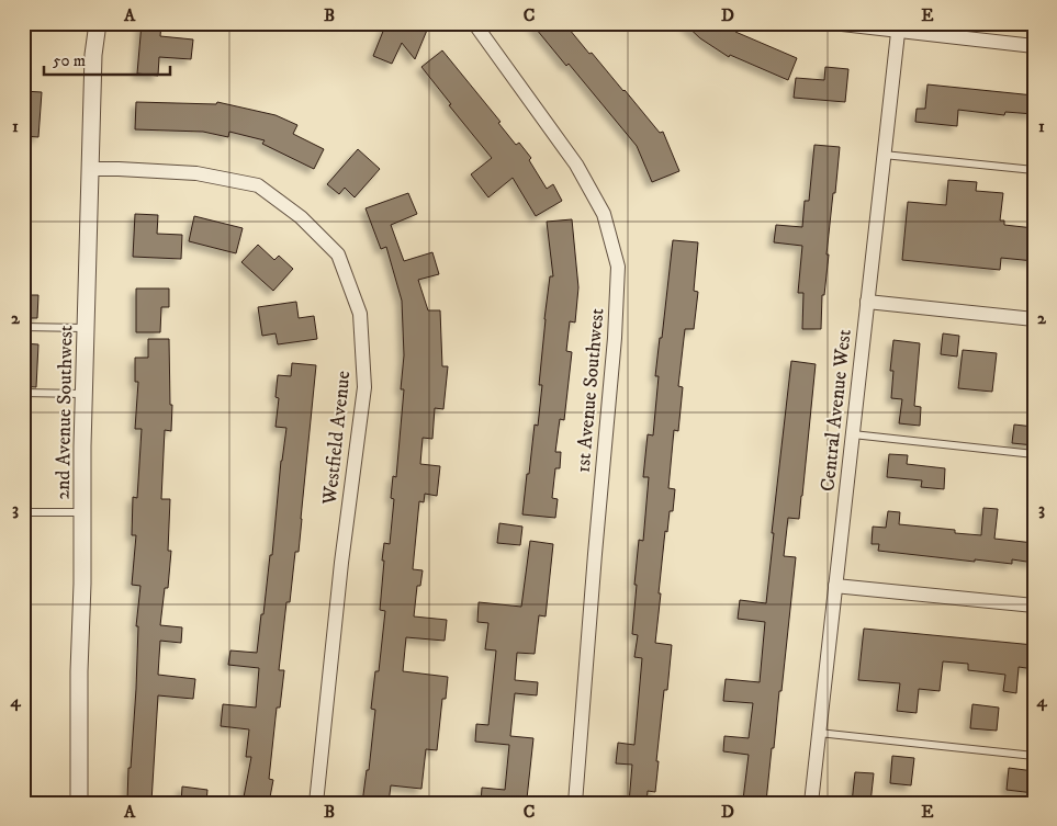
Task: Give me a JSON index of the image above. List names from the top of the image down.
{
  "streets": {
    "street": [
      "1st Avenue Southwest",
      "Central Avenue West",
      "2nd Avenue Southwest",
      "Westfield Avenue"
    ]
  },
  "crossings": [
    ["2nd Avenue Southwest", "Westfield Avenue"]
  ],
  "scale_bar": "50 m",
  "grid": {
    "columns": [
      "A",
      "B",
      "C",
      "D",
      "E"
    ],
    "rows": [
      "1",
      "2",
      "3",
      "4"
    ]
  }
}
